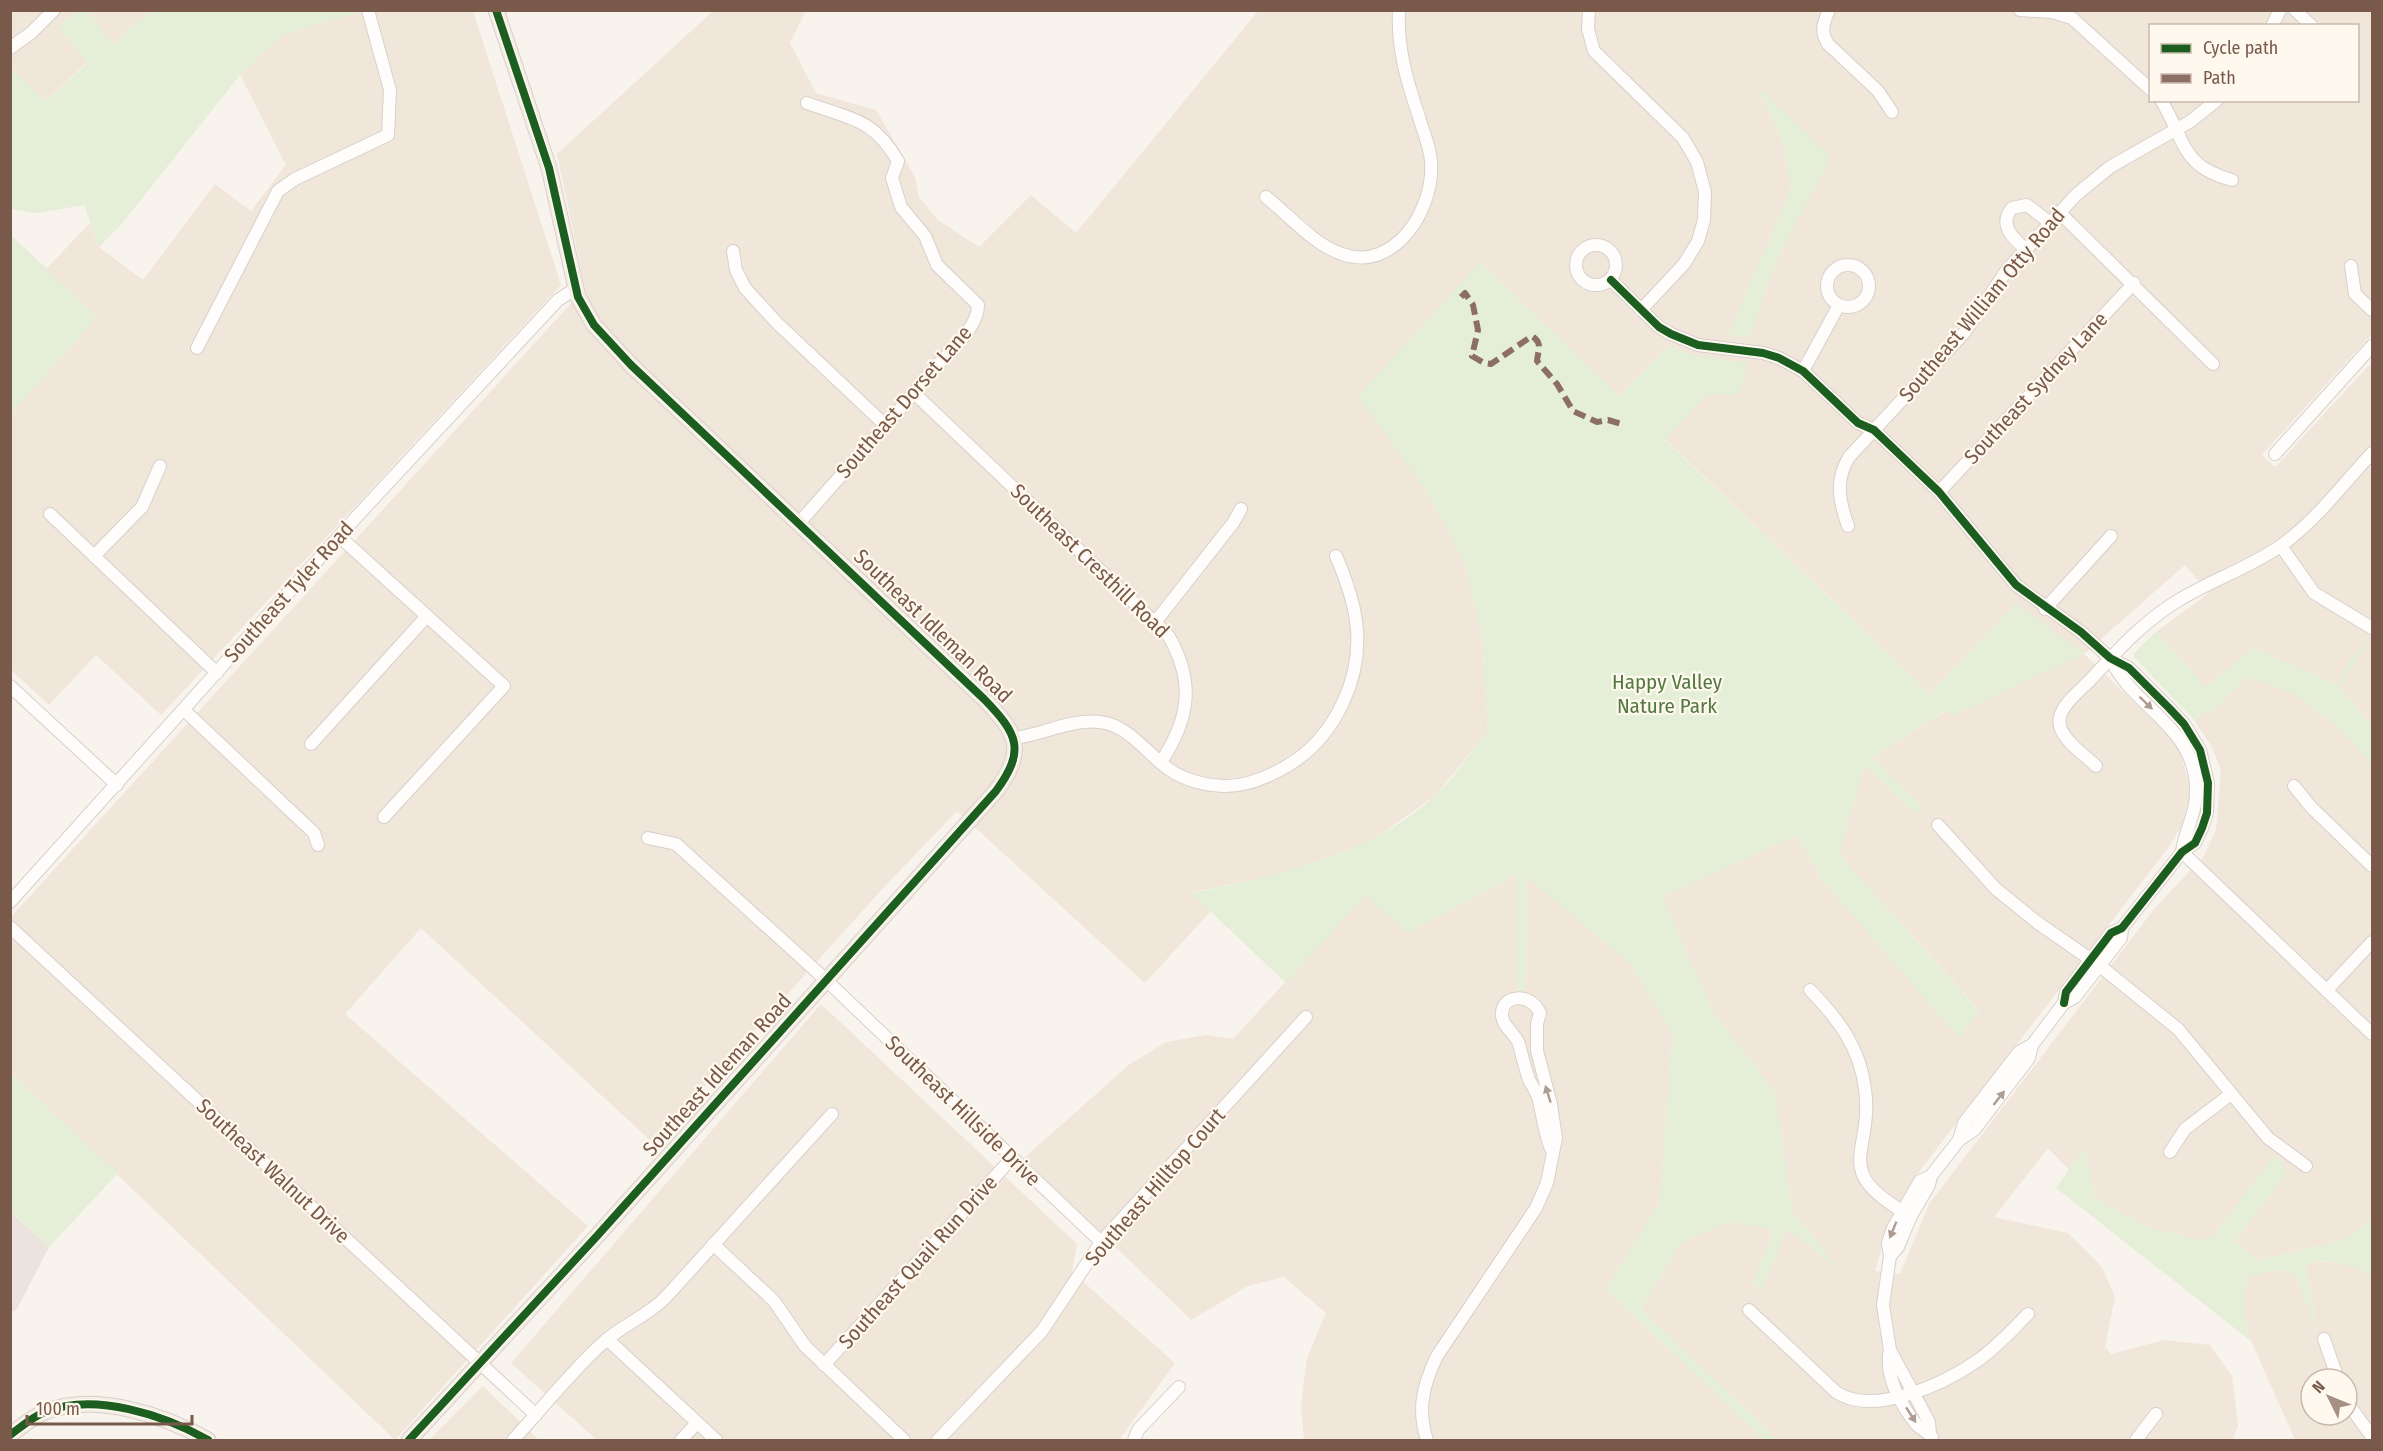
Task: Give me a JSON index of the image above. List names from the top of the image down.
{
  "streets": {
    "main road": ["Southeast Idleman Road"],
    "street": [
      "Southeast William Otty Road",
      "Southeast Sydney Lane",
      "Southeast Dorset Lane",
      "Southeast Cresthill Road",
      "Southeast Tyler Road",
      "Southeast Hillside Drive",
      "Southeast Walnut Drive",
      "Southeast Hilltop Court",
      "Southeast Quail Run Drive"
    ]
  },
  "crossings": [
    ["Southeast Dorset Lane", "Southeast Cresthill Road"],
    ["Southeast Dorset Lane", "Southeast Idleman Road"],
    ["Southeast Tyler Road", "Southeast Idleman Road"],
    ["Southeast Idleman Road", "Southeast Hillside Drive"],
    ["Southeast Idleman Road", "Southeast Walnut Drive"],
    ["Southeast Hillside Drive", "Southeast Hilltop Court"],
    ["Southeast Hillside Drive", "Southeast Quail Run Drive"]
  ],
  "parks": ["Happy Valley Nature Park"],
  "legend": ["Cycle path", "Path"],
  "scale_bar": "100 m",
  "north": "top left"
}
